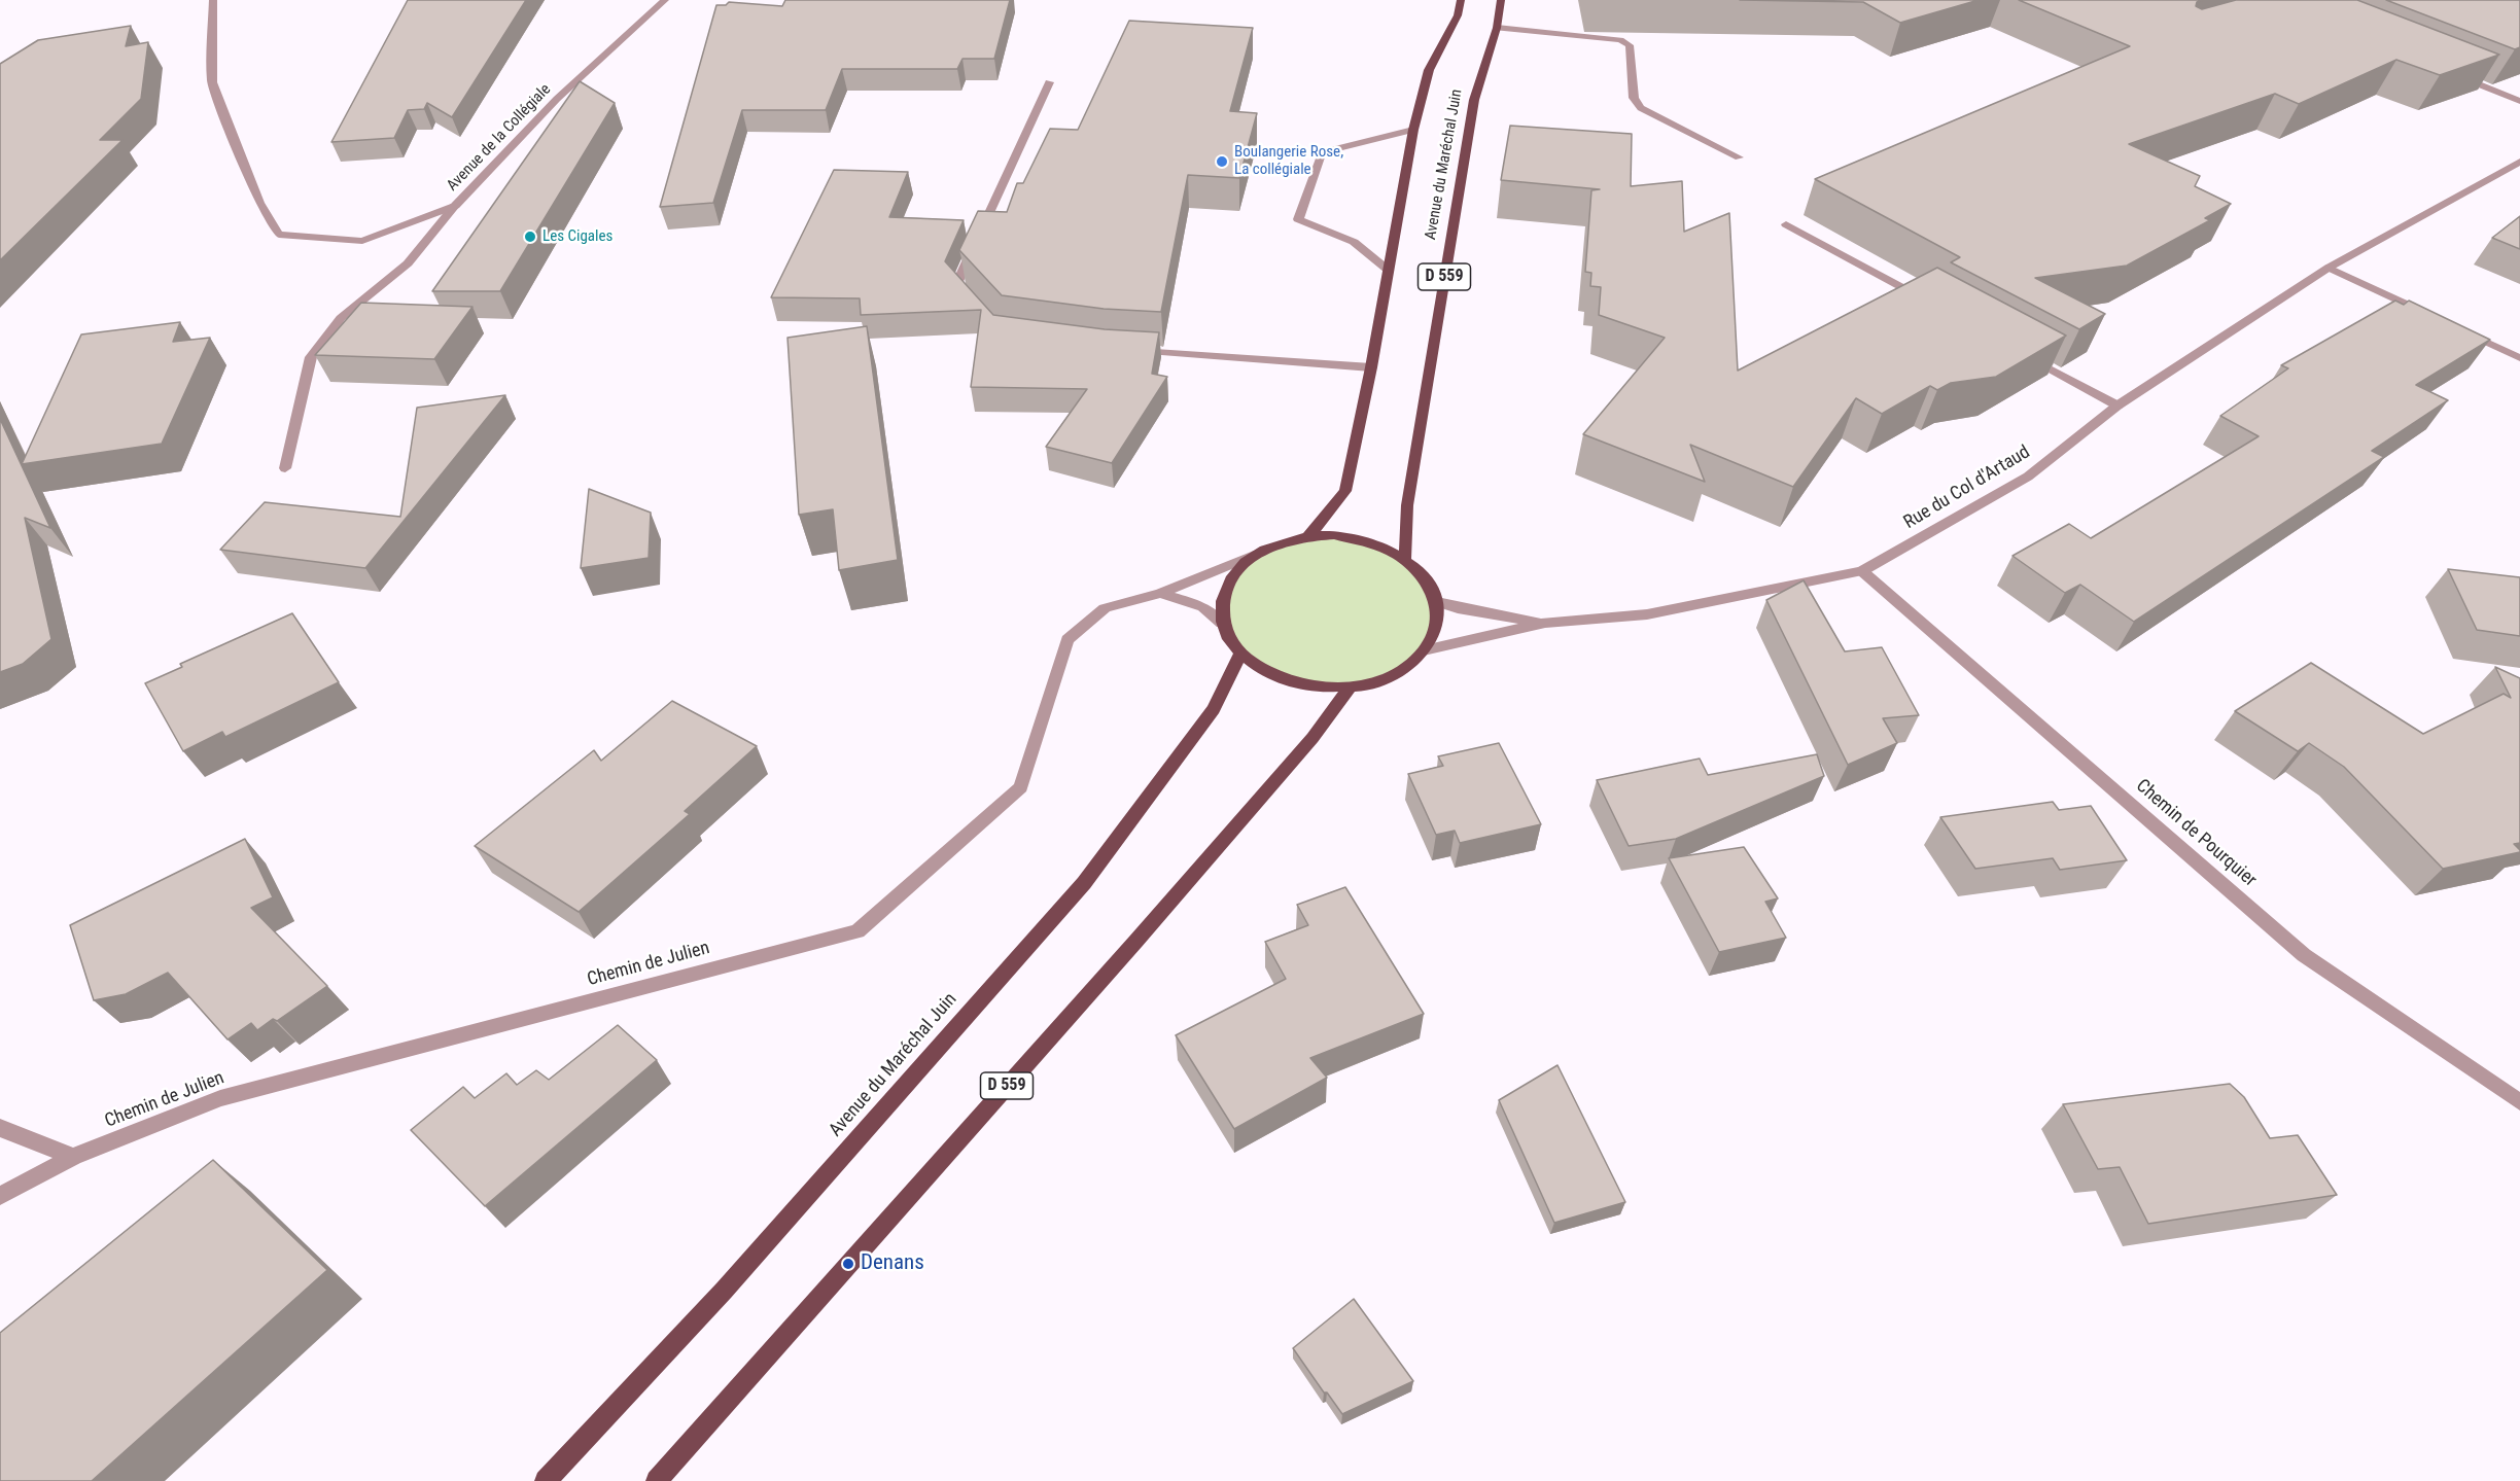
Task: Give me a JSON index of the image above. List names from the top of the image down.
{
  "streets": {
    "main road": ["Avenue du Maréchal Juin", "D 559"],
    "street": [
      "Avenue de la Collégiale",
      "Rue du Col d'Artaud",
      "Chemin de Pourquier",
      "Chemin de Julien"
    ]
  },
  "crossings": [
    ["Avenue du Maréchal Juin", "D 559"],
    ["Avenue du Maréchal Juin", "Rue du Col d'Artaud"],
    ["Avenue du Maréchal Juin", "Chemin de Julien"],
    ["D 559", "Rue du Col d'Artaud"],
    ["D 559", "Chemin de Julien"],
    ["Rue du Col d'Artaud", "Chemin de Pourquier"],
    ["Rue du Col d'Artaud", "Chemin de Julien"]
  ],
  "places": ["Boulangerie Rose, La collégiale", "Les Cigales", "Denans"]
}
